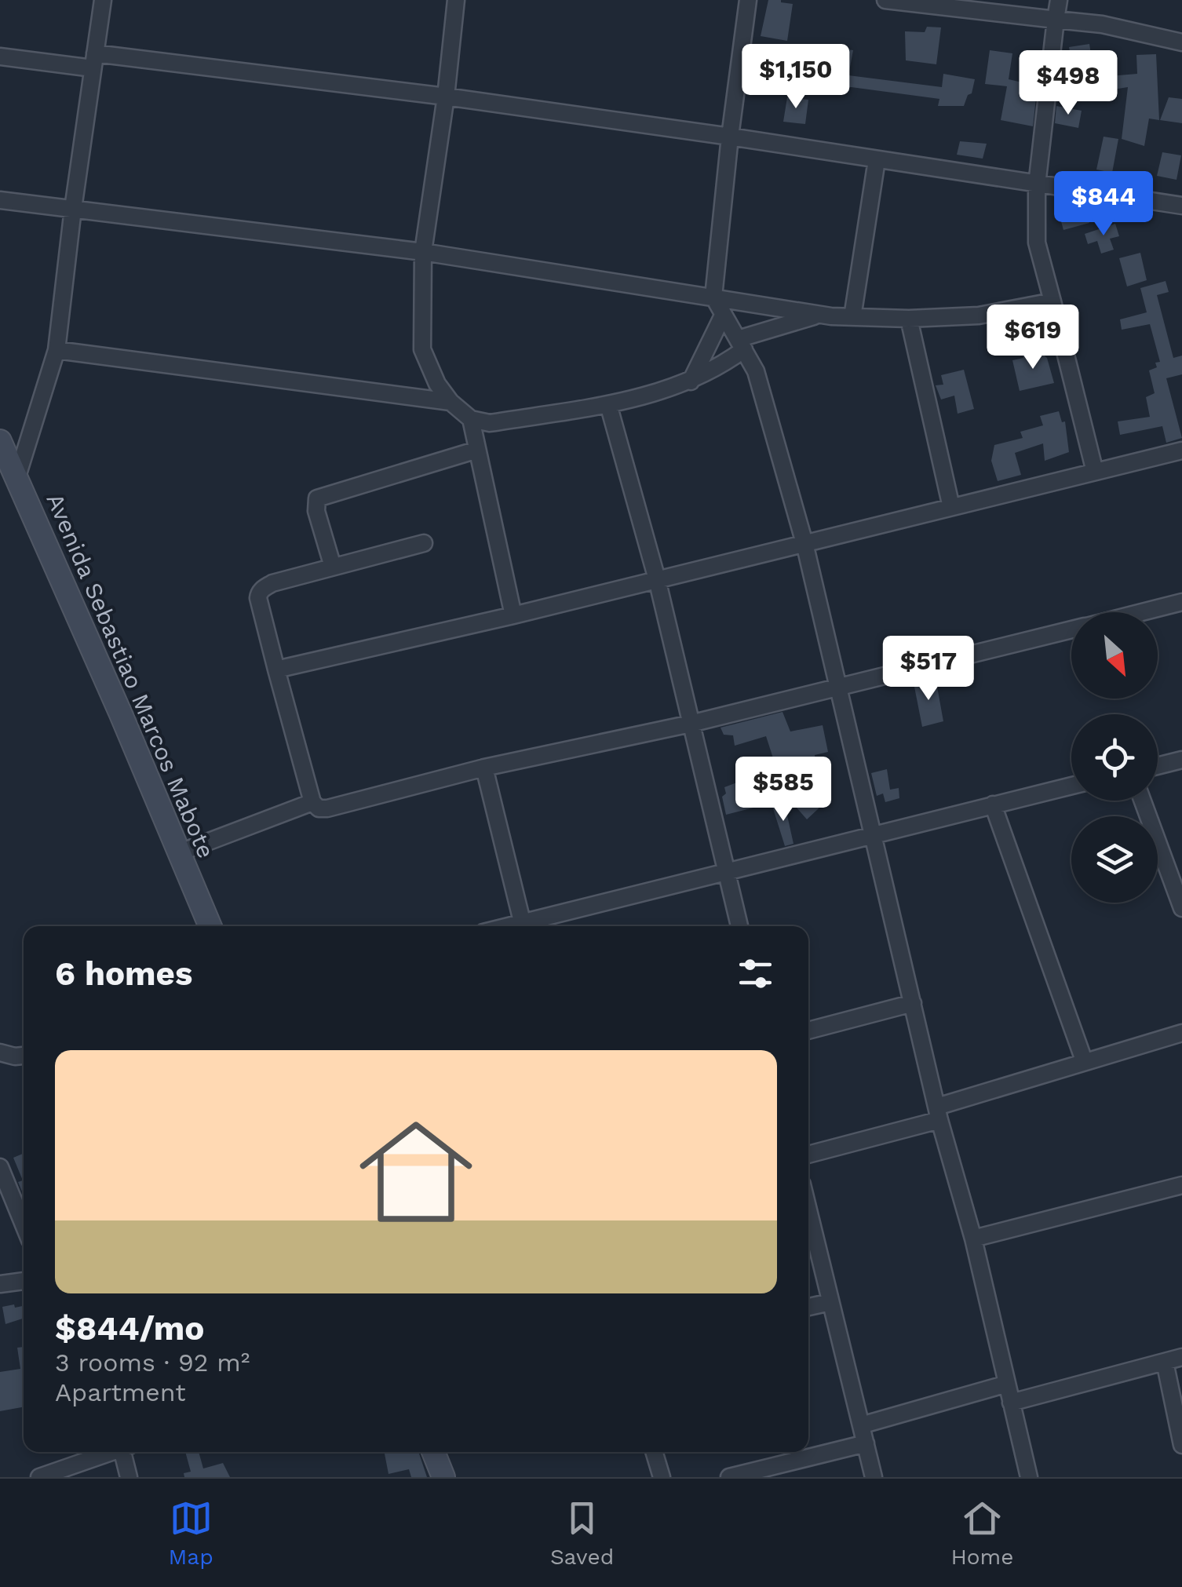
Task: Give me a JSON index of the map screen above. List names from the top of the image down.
{
  "streets": {
    "main road": ["Avenida Sebastiao Marcos Mabote"]
  },
  "north": "bottom right",
  "page": {
    "price": [
      "$1,150",
      "$498",
      "$844",
      "$619",
      "$517",
      "$585"
    ],
    "heading": "6 homes",
    "list": [
      {
        "name": "$844/mo",
        "note": "3 rooms · 92 m² · Apartment"
      }
    ],
    "tabs": ["Map", "Saved", "Home"]
  }
}
